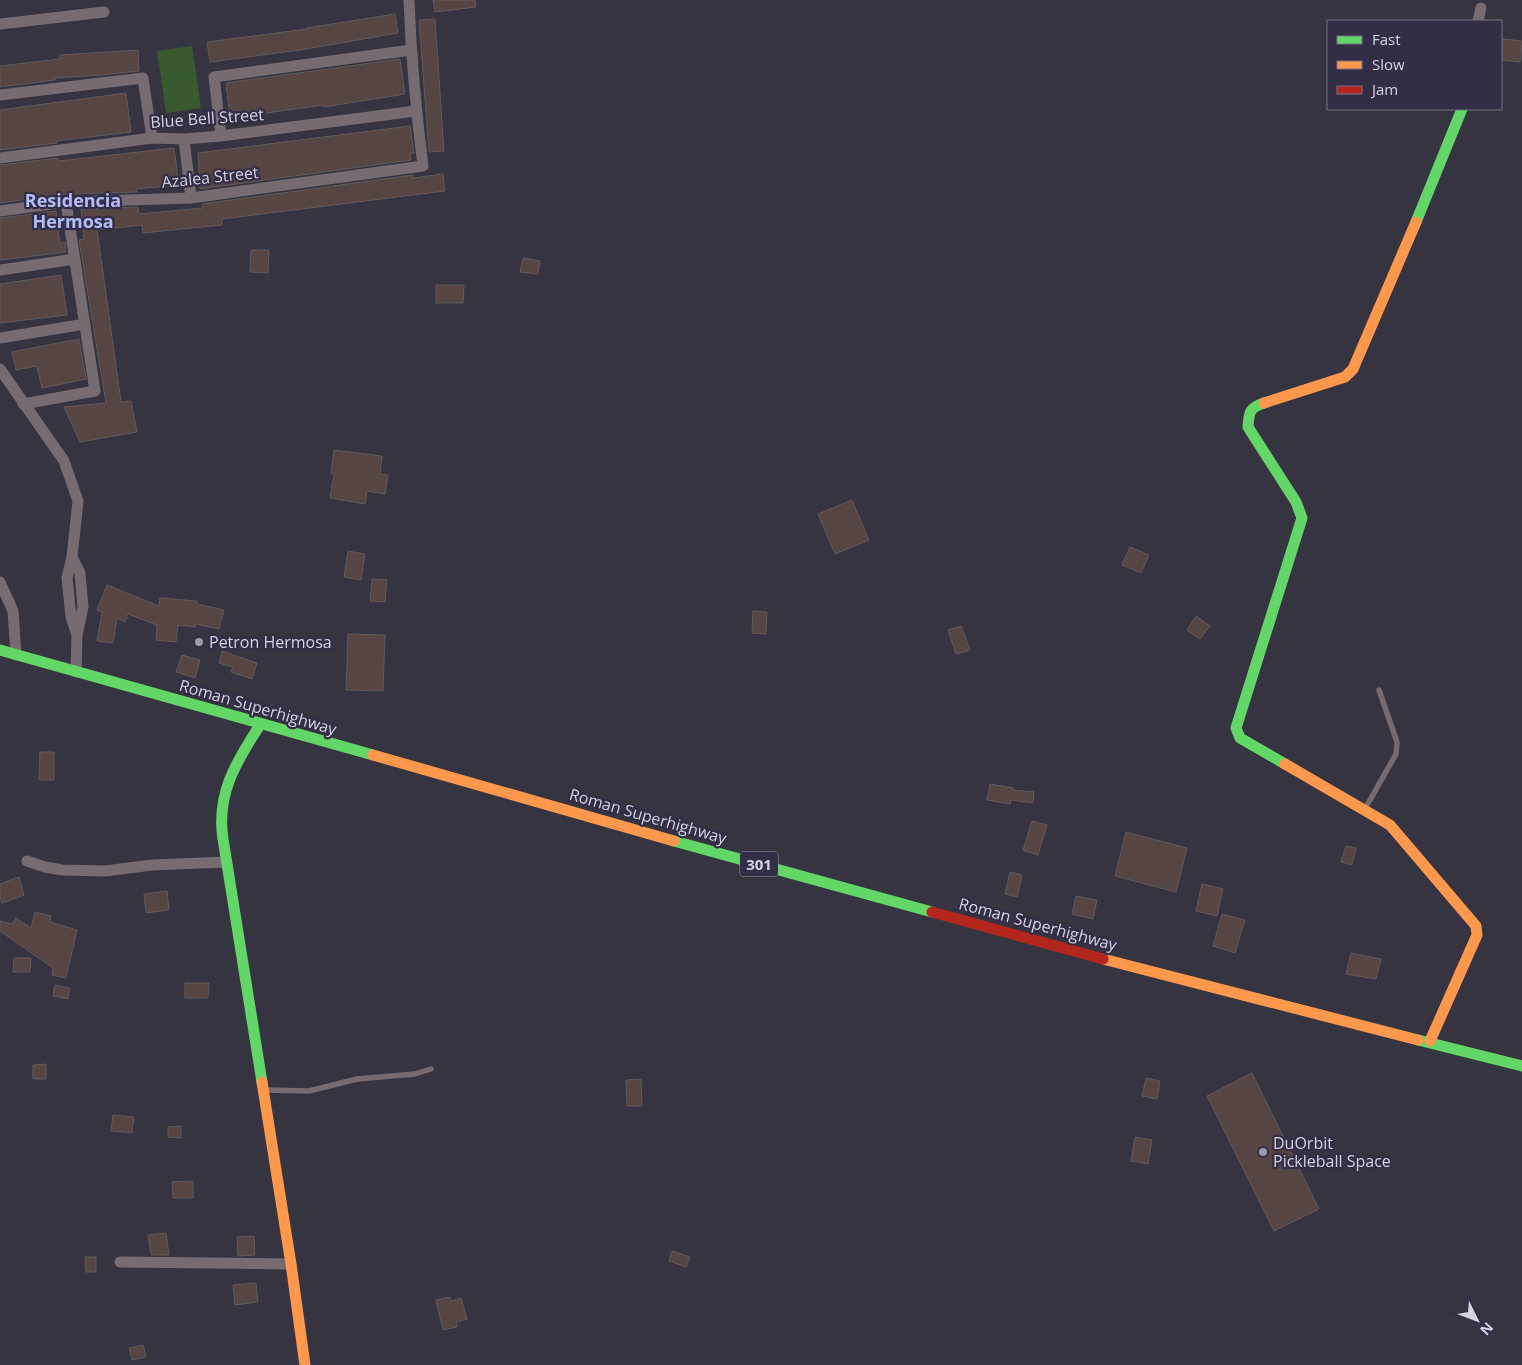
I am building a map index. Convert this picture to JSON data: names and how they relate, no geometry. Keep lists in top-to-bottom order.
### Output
{
  "streets": {
    "street": [
      "Blue Bell Street",
      "Azalea Street",
      "Roman Superhighway",
      "301"
    ]
  },
  "crossings": [
    ["Blue Bell Street", "Azalea Street"]
  ],
  "districts": ["Residencia Hermosa"],
  "places": ["Petron Hermosa", "DuOrbit Pickleball Space"],
  "legend": ["Fast", "Slow", "Jam"],
  "north": "bottom right"
}
